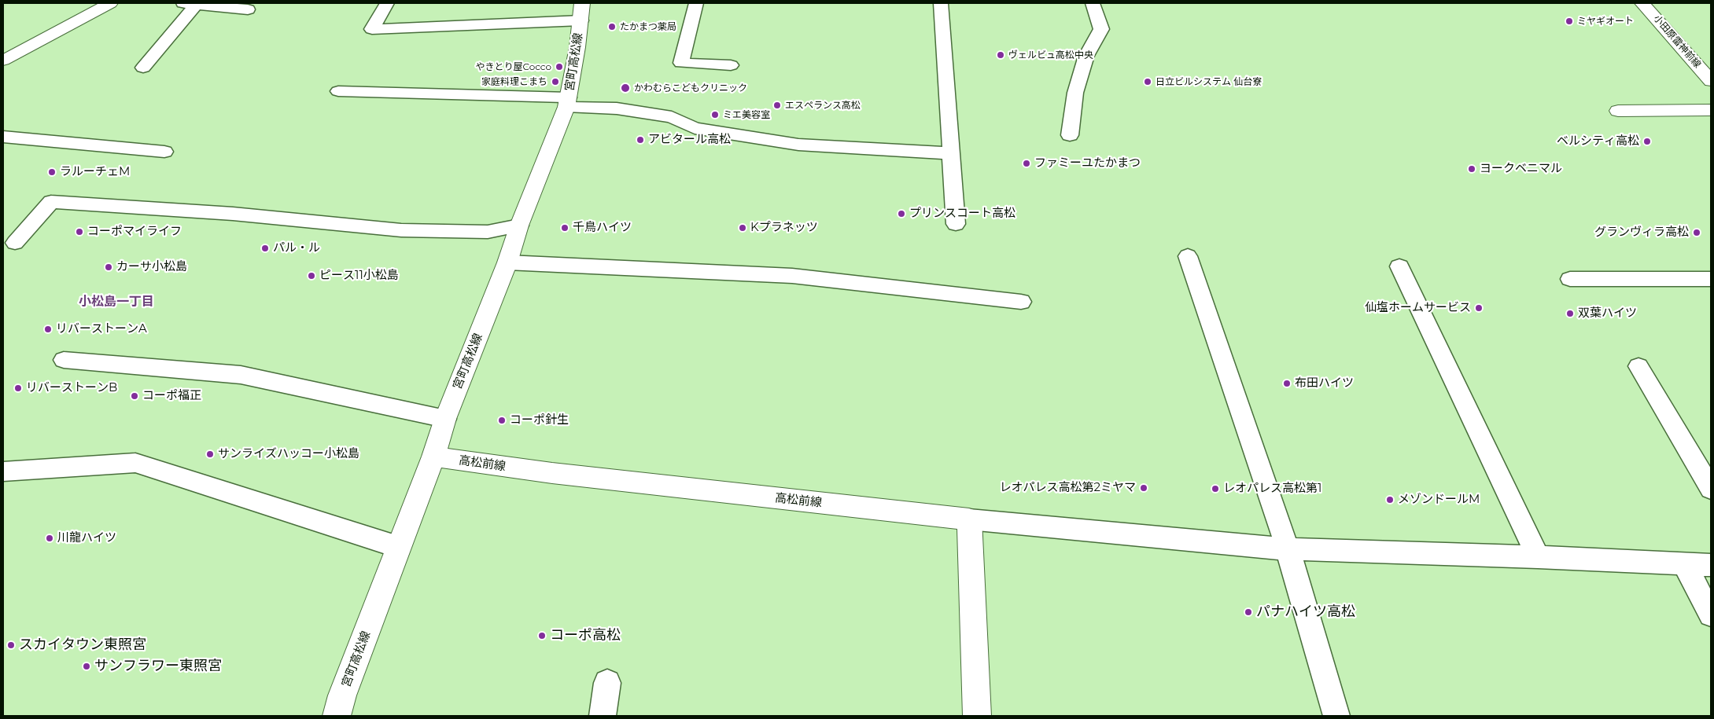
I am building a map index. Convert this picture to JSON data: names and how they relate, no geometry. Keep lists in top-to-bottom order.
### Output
{
  "streets": {
    "street": ["小田原雷神前線", "宮町高松線", "高松前線"]
  },
  "crossings": [
    ["宮町高松線", "高松前線"]
  ],
  "districts": ["小松島一丁目"],
  "places": [
    "ミヤギオート",
    "たかまつ薬局",
    "ヴェルビュ高松中央",
    "やきとり屋Cocco",
    "家庭料理こまち",
    "日立ビルシステム 仙台寮",
    "かわむらこどもクリニック",
    "エスペランス高松",
    "ミエ美容室",
    "アビタール高松",
    "ベルシティ高松",
    "ファミーユたかまつ",
    "ヨークベニマル",
    "ラルーチェM",
    "プリンスコート高松",
    "千鳥ハイツ",
    "Kプラネッツ",
    "コーポマイライフ",
    "グランヴィラ高松",
    "パル・ル",
    "カーサ小松島",
    "ピース11小松島",
    "仙塩ホームサービス",
    "双葉ハイツ",
    "リバーストーンA",
    "布田ハイツ",
    "リバーストーンB",
    "コーポ福正",
    "コーポ針生",
    "サンライズハッコー小松島",
    "レオパレス高松第2ミヤマ",
    "レオパレス高松第1",
    "メゾンドールM",
    "川龍ハイツ",
    "パナハイツ高松",
    "コーポ高松",
    "スカイタウン東照宮",
    "サンフラワー東照宮"
  ]
}
